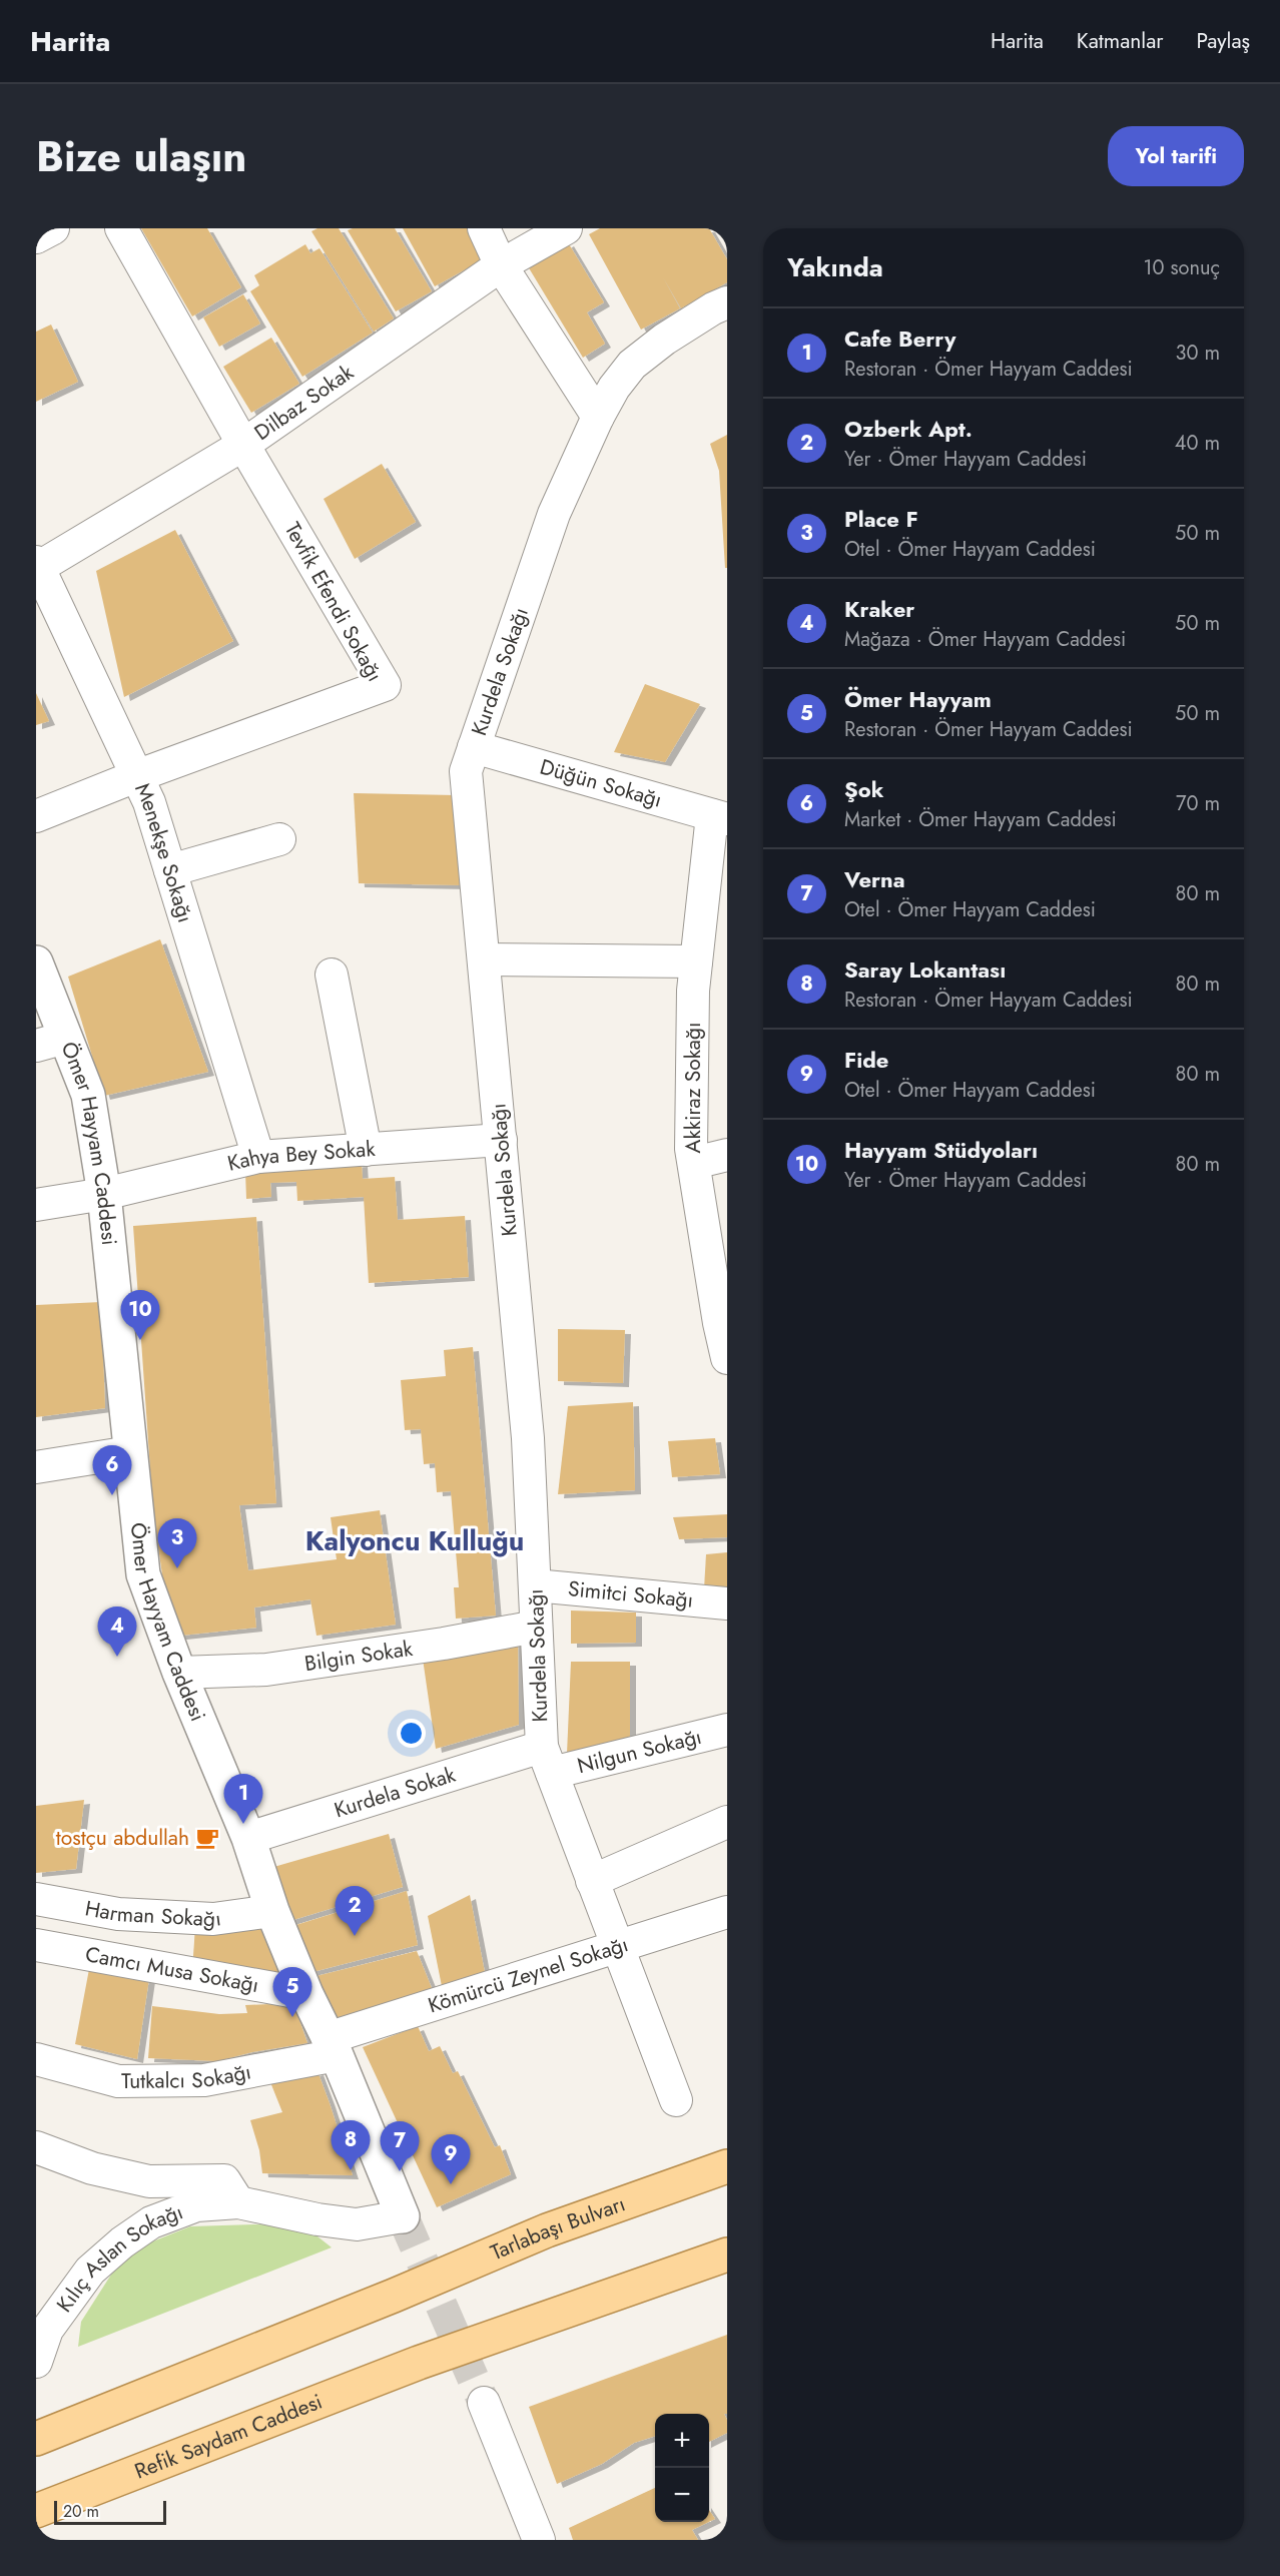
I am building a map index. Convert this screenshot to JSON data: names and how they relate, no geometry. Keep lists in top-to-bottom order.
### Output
{
  "streets": {
    "main road": ["Tarlabaşı Bulvarı", "Refik Saydam Caddesi"],
    "street": [
      "Dilbaz Sokak",
      "Tevfik Efendi Sokağı",
      "Kurdela Sokağı",
      "Düğün Sokağı",
      "Menekşe Sokağı",
      "Akkiraz Sokağı",
      "Ömer Hayyam Caddesi",
      "Kahya Bey Sokak",
      "Simitci Sokağı",
      "Bilgin Sokak",
      "Nilgun Sokağı",
      "Kurdela Sokak",
      "Harman Sokağı",
      "Camcı Musa Sokağı",
      "Kömürcü Zeynel Sokağı",
      "Tutkalcı Sokağı",
      "Kılıç Aslan Sokağı"
    ]
  },
  "crossings": [
    ["Dilbaz Sokak", "Tevfik Efendi Sokağı"],
    ["Dilbaz Sokak", "Menekşe Sokağı"],
    ["Tevfik Efendi Sokağı", "Menekşe Sokağı"],
    ["Kurdela Sokağı", "Düğün Sokağı"],
    ["Kurdela Sokağı", "Kahya Bey Sokak"],
    ["Kurdela Sokağı", "Simitci Sokağı"],
    ["Kurdela Sokağı", "Bilgin Sokak"],
    ["Kurdela Sokağı", "Nilgun Sokağı"],
    ["Kurdela Sokağı", "Kurdela Sokak"],
    ["Kurdela Sokağı", "Kömürcü Zeynel Sokağı"],
    ["Düğün Sokağı", "Akkiraz Sokağı"],
    ["Menekşe Sokağı", "Kahya Bey Sokak"],
    ["Ömer Hayyam Caddesi", "Kahya Bey Sokak"],
    ["Ömer Hayyam Caddesi", "Bilgin Sokak"],
    ["Ömer Hayyam Caddesi", "Kurdela Sokak"],
    ["Ömer Hayyam Caddesi", "Harman Sokağı"],
    ["Ömer Hayyam Caddesi", "Camcı Musa Sokağı"],
    ["Ömer Hayyam Caddesi", "Kömürcü Zeynel Sokağı"],
    ["Ömer Hayyam Caddesi", "Tutkalcı Sokağı"],
    ["Ömer Hayyam Caddesi", "Kılıç Aslan Sokağı"],
    ["Nilgun Sokağı", "Kurdela Sokak"],
    ["Kömürcü Zeynel Sokağı", "Tutkalcı Sokağı"]
  ],
  "districts": ["Kalyoncu Kulluğu"],
  "places": {
    "cafe": ["tostçu abdullah"]
  },
  "scale_bar": "20 m",
  "page": {
    "header": "Harita",
    "nav": ["Harita", "Katmanlar", "Paylaş"],
    "title": "Bize ulaşın",
    "buttons": "Yol tarifi",
    "heading": ["Yakında", "10 sonuç"],
    "list": [
      {
        "mark": "1",
        "name": "Cafe Berry",
        "note": "Restoran · Ömer Hayyam Caddesi",
        "value": "30 m"
      },
      {
        "mark": "2",
        "name": "Ozberk Apt.",
        "note": "Yer · Ömer Hayyam Caddesi",
        "value": "40 m"
      },
      {
        "mark": "3",
        "name": "Place F",
        "note": "Otel · Ömer Hayyam Caddesi",
        "value": "50 m"
      },
      {
        "mark": "4",
        "name": "Kraker",
        "note": "Mağaza · Ömer Hayyam Caddesi",
        "value": "50 m"
      },
      {
        "mark": "5",
        "name": "Ömer Hayyam",
        "note": "Restoran · Ömer Hayyam Caddesi",
        "value": "50 m"
      },
      {
        "mark": "6",
        "name": "Şok",
        "note": "Market · Ömer Hayyam Caddesi",
        "value": "70 m"
      },
      {
        "mark": "7",
        "name": "Verna",
        "note": "Otel · Ömer Hayyam Caddesi",
        "value": "80 m"
      },
      {
        "mark": "8",
        "name": "Saray Lokantası",
        "note": "Restoran · Ömer Hayyam Caddesi",
        "value": "80 m"
      },
      {
        "mark": "9",
        "name": "Fide",
        "note": "Otel · Ömer Hayyam Caddesi",
        "value": "80 m"
      },
      {
        "mark": "10",
        "name": "Hayyam Stüdyoları",
        "note": "Yer · Ömer Hayyam Caddesi",
        "value": "80 m"
      }
    ],
    "pins": [
      "10",
      "6",
      "3",
      "4",
      "1",
      "2",
      "5",
      "8",
      "7",
      "9"
    ],
    "map_buttons": ["+", "−"],
    "scale": "20 m"
  }
}
